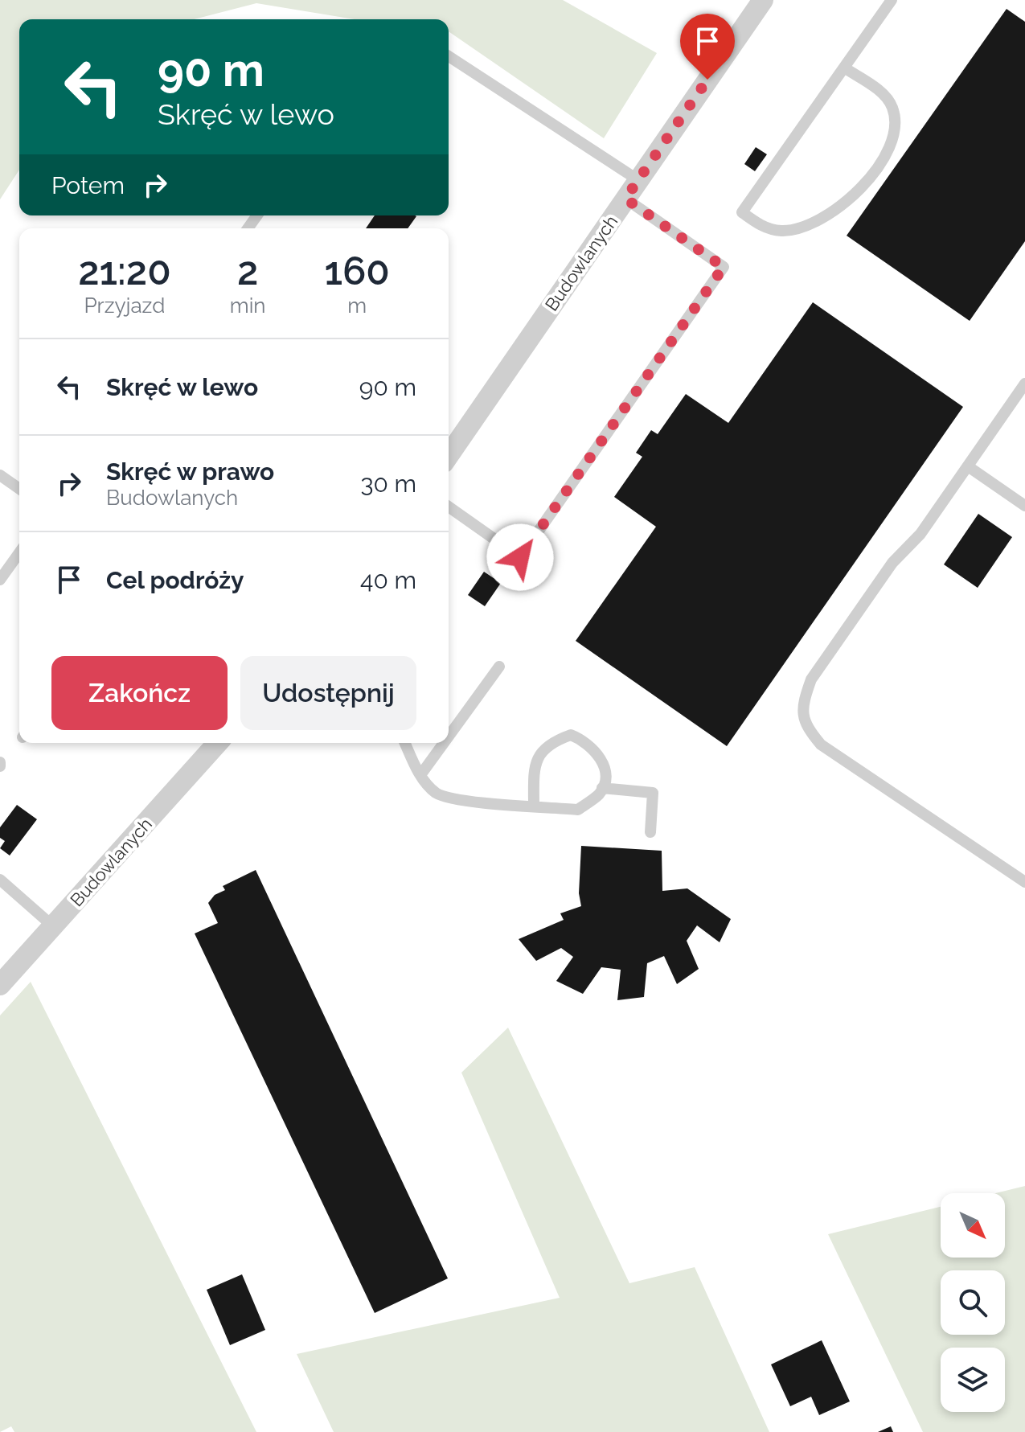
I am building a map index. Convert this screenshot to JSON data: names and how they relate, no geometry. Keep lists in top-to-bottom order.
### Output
{
  "streets": {
    "street": ["Budowlanych"]
  },
  "north": "bottom right",
  "page": {
    "turn": ["90 m", "Skręć w lewo"],
    "then": "Potem",
    "eta": [
      "21:20",
      "Przyjazd",
      "2",
      "min",
      "160",
      "m"
    ],
    "list": [
      {
        "name": "Skręć w lewo",
        "value": "90 m"
      },
      {
        "name": "Skręć w prawo",
        "note": "Budowlanych",
        "value": "30 m"
      },
      {
        "name": "Cel podróży",
        "value": "40 m"
      }
    ],
    "buttons": ["Zakończ", "Udostępnij"]
  }
}
